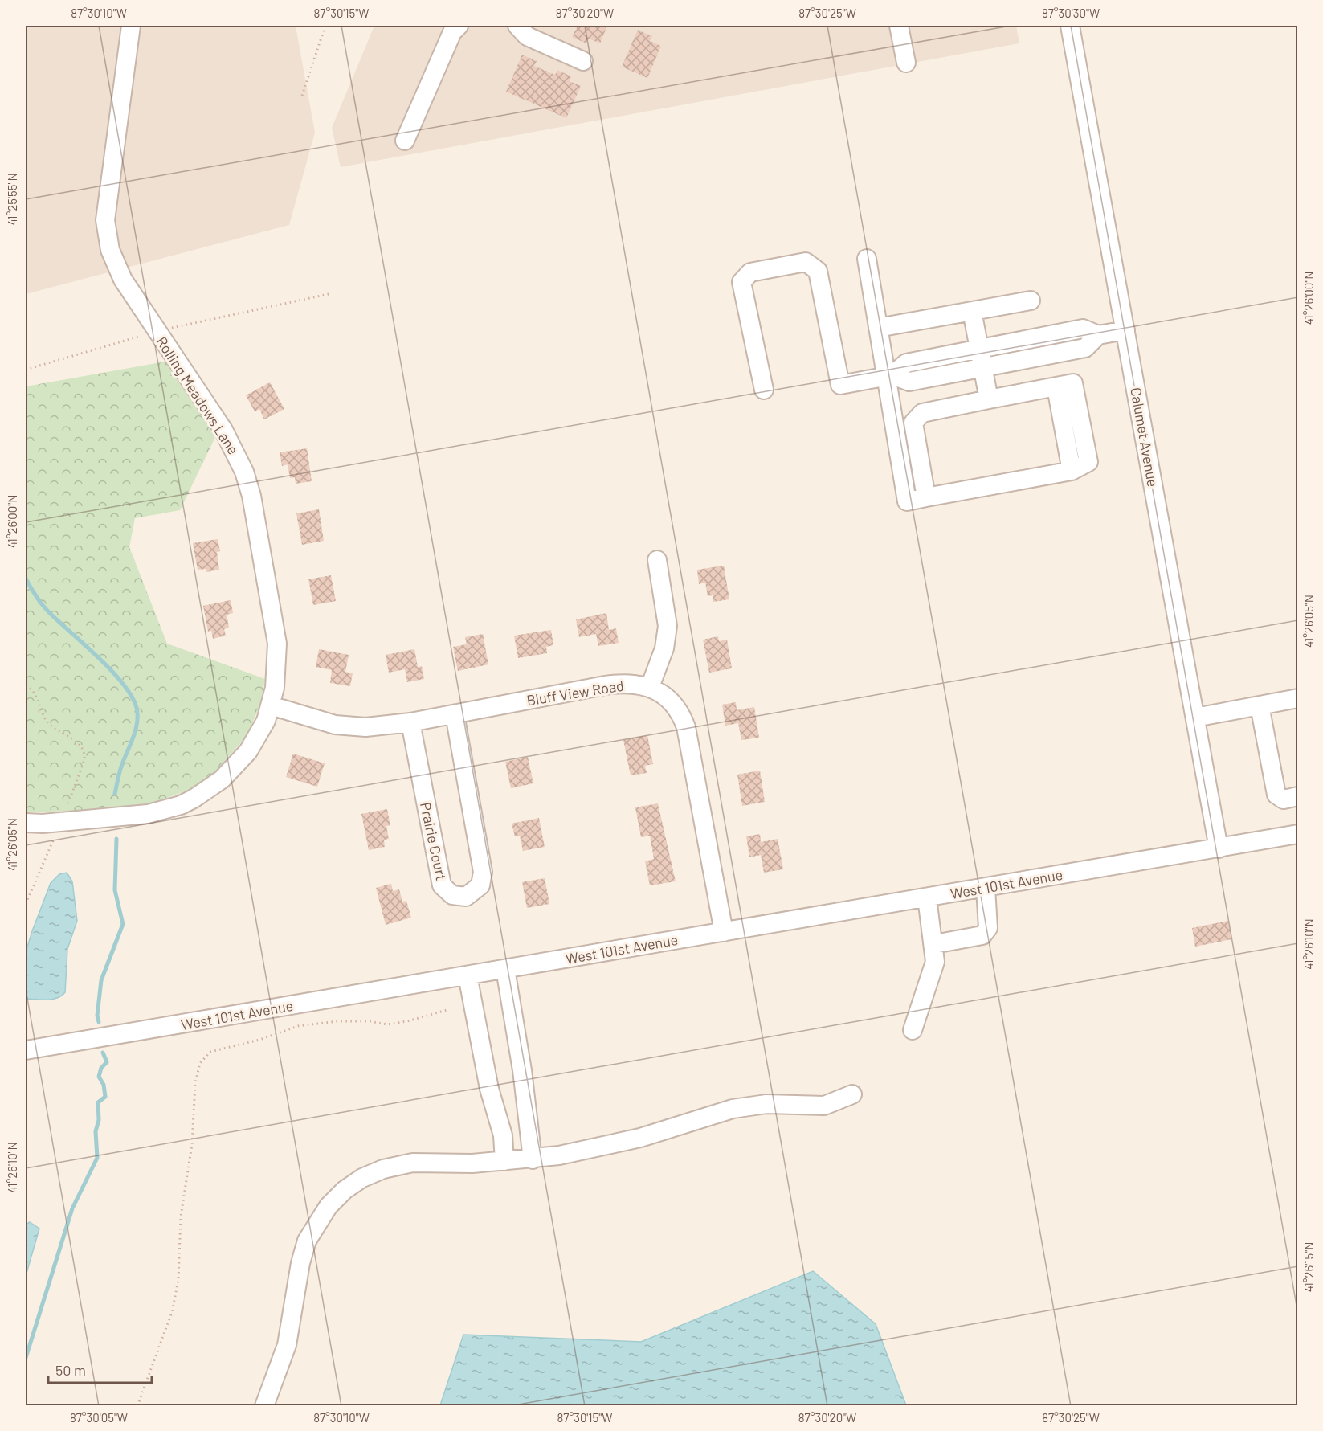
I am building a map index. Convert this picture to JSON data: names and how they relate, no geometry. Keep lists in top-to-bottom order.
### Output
{
  "streets": {
    "street": [
      "Rolling Meadows Lane",
      "Calumet Avenue",
      "Bluff View Road",
      "Prairie Court",
      "West 101st Avenue"
    ]
  },
  "crossings": [
    ["Rolling Meadows Lane", "Bluff View Road"],
    ["Calumet Avenue", "West 101st Avenue"],
    ["Bluff View Road", "Prairie Court"],
    ["Bluff View Road", "West 101st Avenue"]
  ],
  "scale_bar": "50 m",
  "coordinates": [
    "87°30'10\"W",
    "87°30'15\"W",
    "87°30'20\"W",
    "87°30'25\"W",
    "87°30'30\"W",
    "41°25'55\"N",
    "41°26'00\"N",
    "41°26'05\"N",
    "41°26'10\"N",
    "41°26'15\"N",
    "87°30'05\"W"
  ]
}
